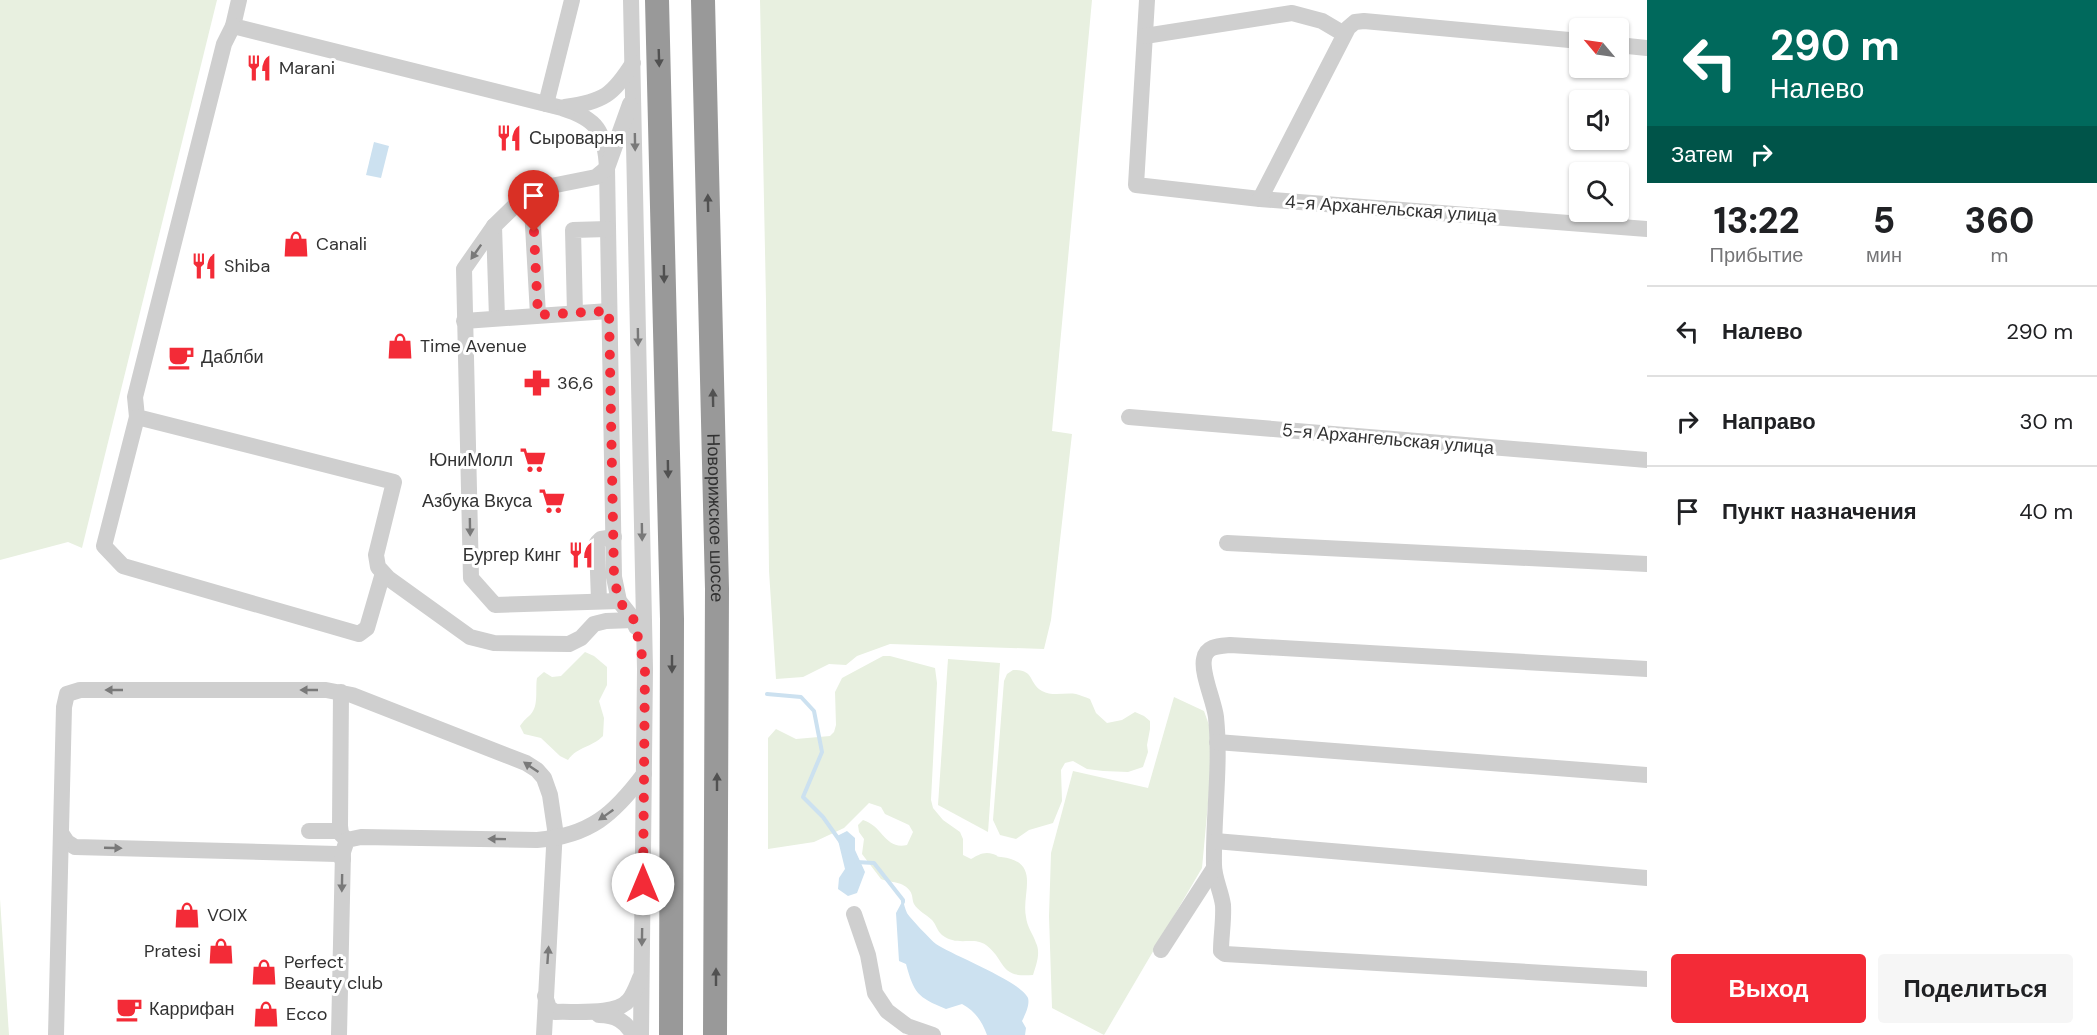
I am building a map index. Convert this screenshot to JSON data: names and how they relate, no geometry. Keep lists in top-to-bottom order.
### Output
{
  "streets": {
    "highway": ["Новорижское шоссе"],
    "street": ["4-я Архангельская улица", "5-я Архангельская улица"]
  },
  "places": {
    "restaurant": [
      "Marani",
      "Сыроварня",
      "Shiba",
      "Бургер Кинг"
    ],
    "shop": [
      "Canali",
      "Time Avenue",
      "VOIX",
      "Pratesi",
      "Perfect Beauty club",
      "Ecco"
    ],
    "cafe": ["Даблби", "Каррифан"],
    "pharmacy": ["36,6"],
    "supermarket": ["ЮниМолл", "Азбука Вкуса"]
  },
  "north": "top left",
  "page": {
    "turn": ["290 m", "Налево"],
    "then": "Затем",
    "eta": [
      "13:22",
      "Прибытие",
      "5",
      "мин",
      "360",
      "m"
    ],
    "list": [
      {
        "name": "Налево",
        "value": "290 m"
      },
      {
        "name": "Направо",
        "value": "30 m"
      },
      {
        "name": "Пункт назначения",
        "value": "40 m"
      }
    ],
    "buttons": ["Выход", "Поделиться"]
  }
}
